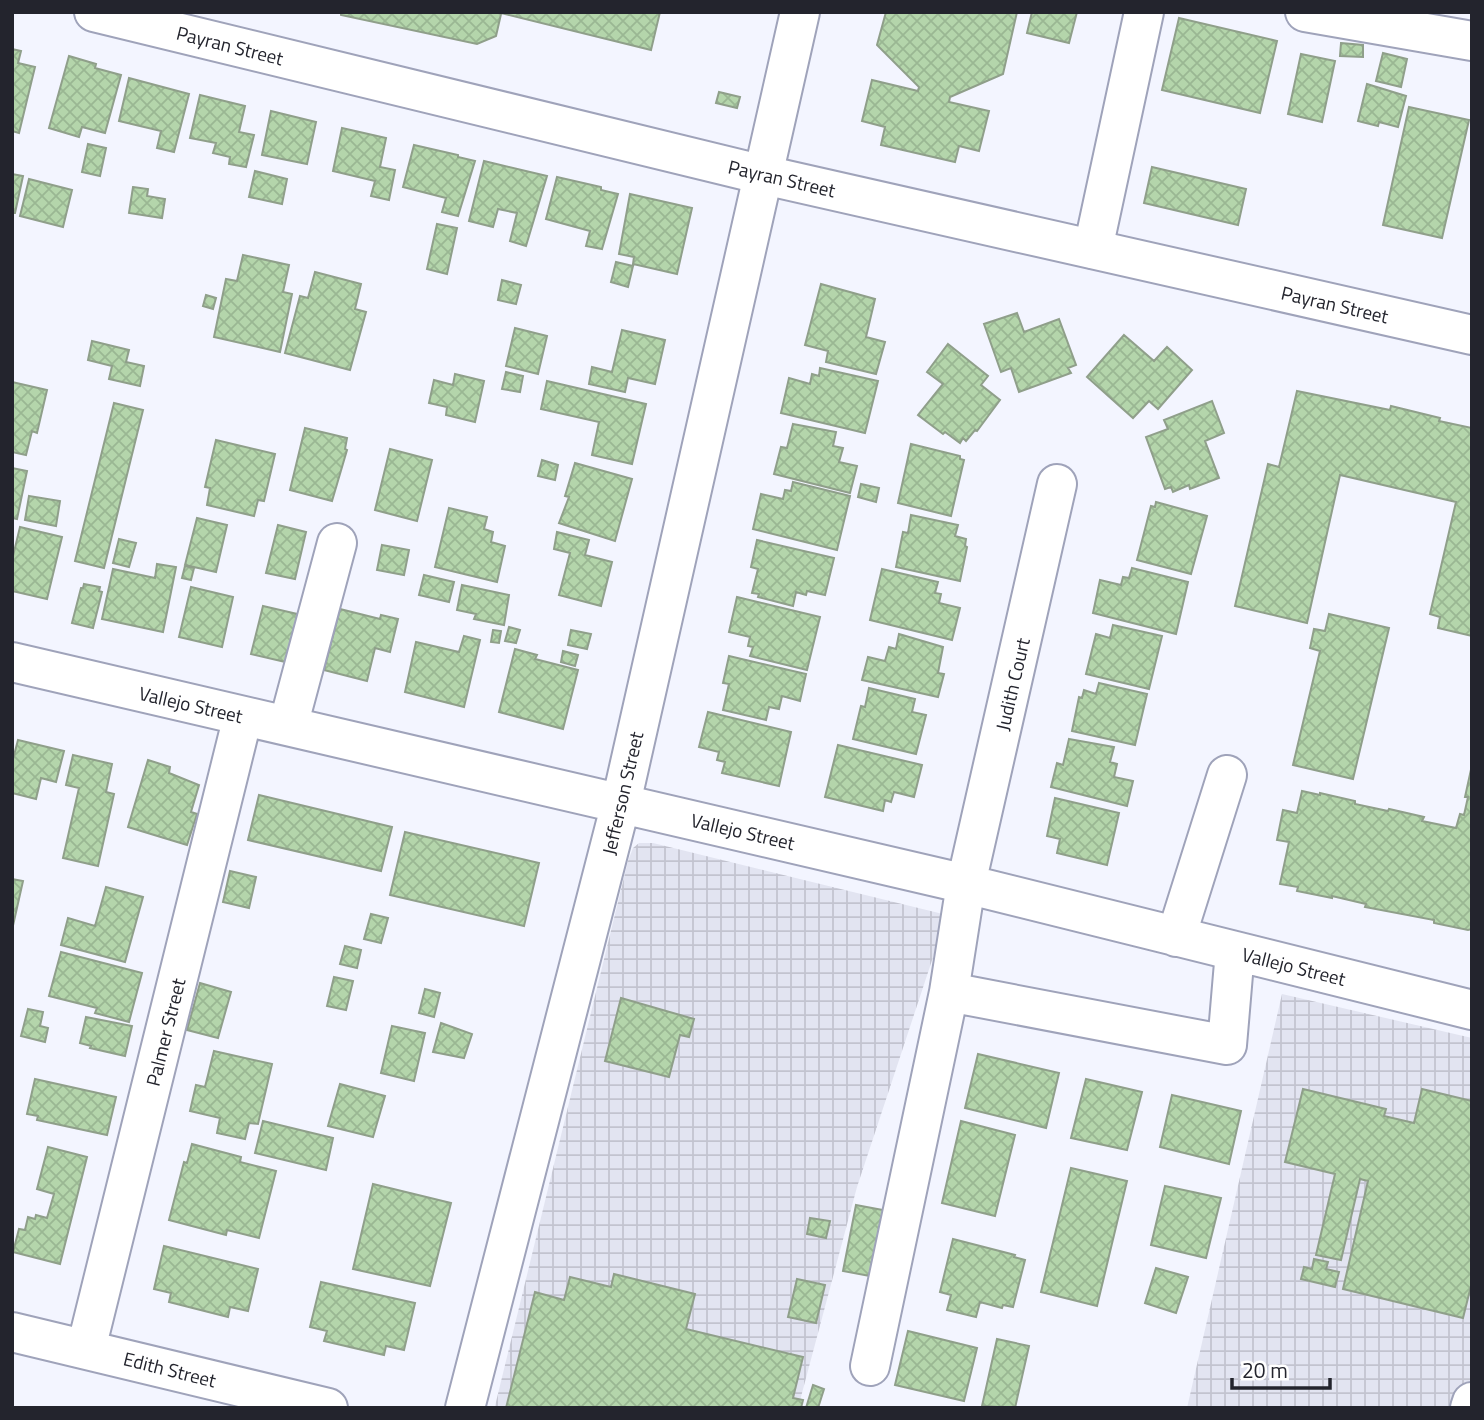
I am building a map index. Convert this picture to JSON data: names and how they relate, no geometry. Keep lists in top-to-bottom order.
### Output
{
  "streets": {
    "street": [
      "Payran Street",
      "Judith Court",
      "Vallejo Street",
      "Jefferson Street",
      "Palmer Street",
      "Edith Street"
    ]
  },
  "crossings": [
    ["Payran Street", "Jefferson Street"],
    ["Judith Court", "Vallejo Street"],
    ["Vallejo Street", "Jefferson Street"],
    ["Vallejo Street", "Palmer Street"],
    ["Palmer Street", "Edith Street"]
  ],
  "scale_bar": "20 m"
}
